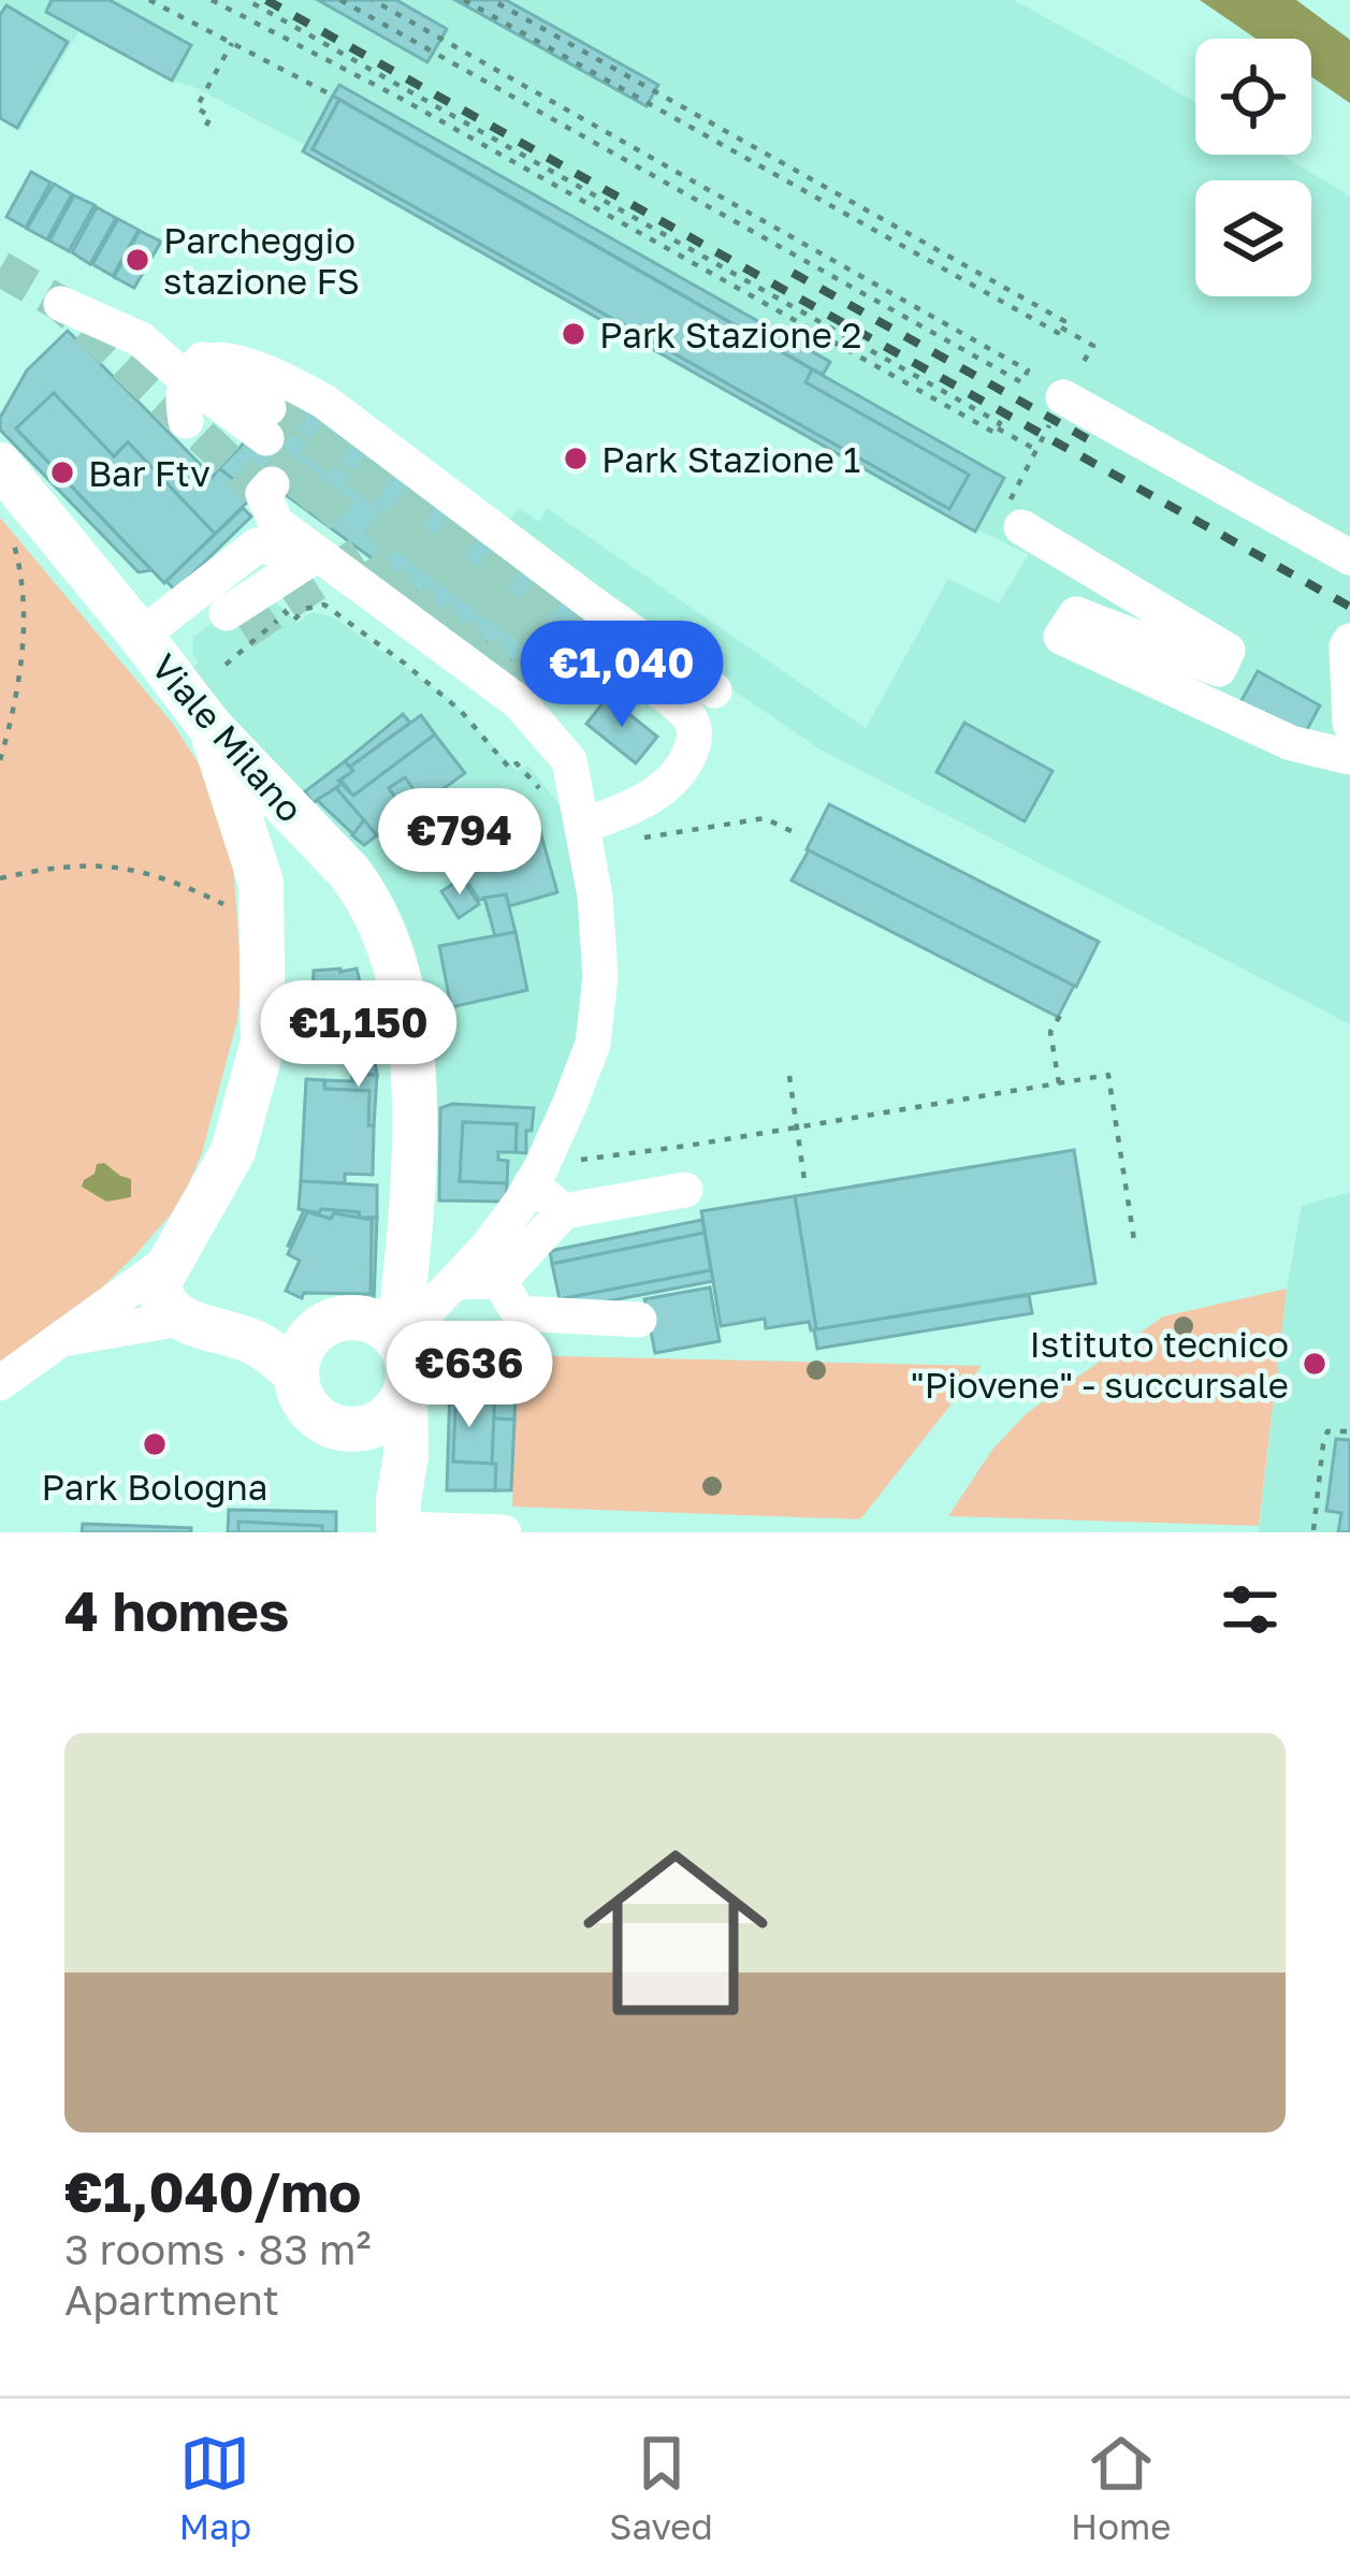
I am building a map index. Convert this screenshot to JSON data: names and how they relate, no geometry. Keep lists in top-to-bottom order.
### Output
{
  "streets": {
    "main road": ["Viale Milano"]
  },
  "places": [
    "Parcheggio stazione FS",
    "Park Stazione 2",
    "Park Stazione 1",
    "Bar Ftv",
    "Istituto tecnico \"Piovene\" - succursale",
    "Park Bologna"
  ],
  "page": {
    "price": [
      "€1,040",
      "€794",
      "€1,150",
      "€636"
    ],
    "heading": "4 homes",
    "list": [
      {
        "name": "€1,040/mo",
        "note": "3 rooms · 83 m² · Apartment"
      }
    ],
    "tabs": ["Map", "Saved", "Home"]
  }
}
